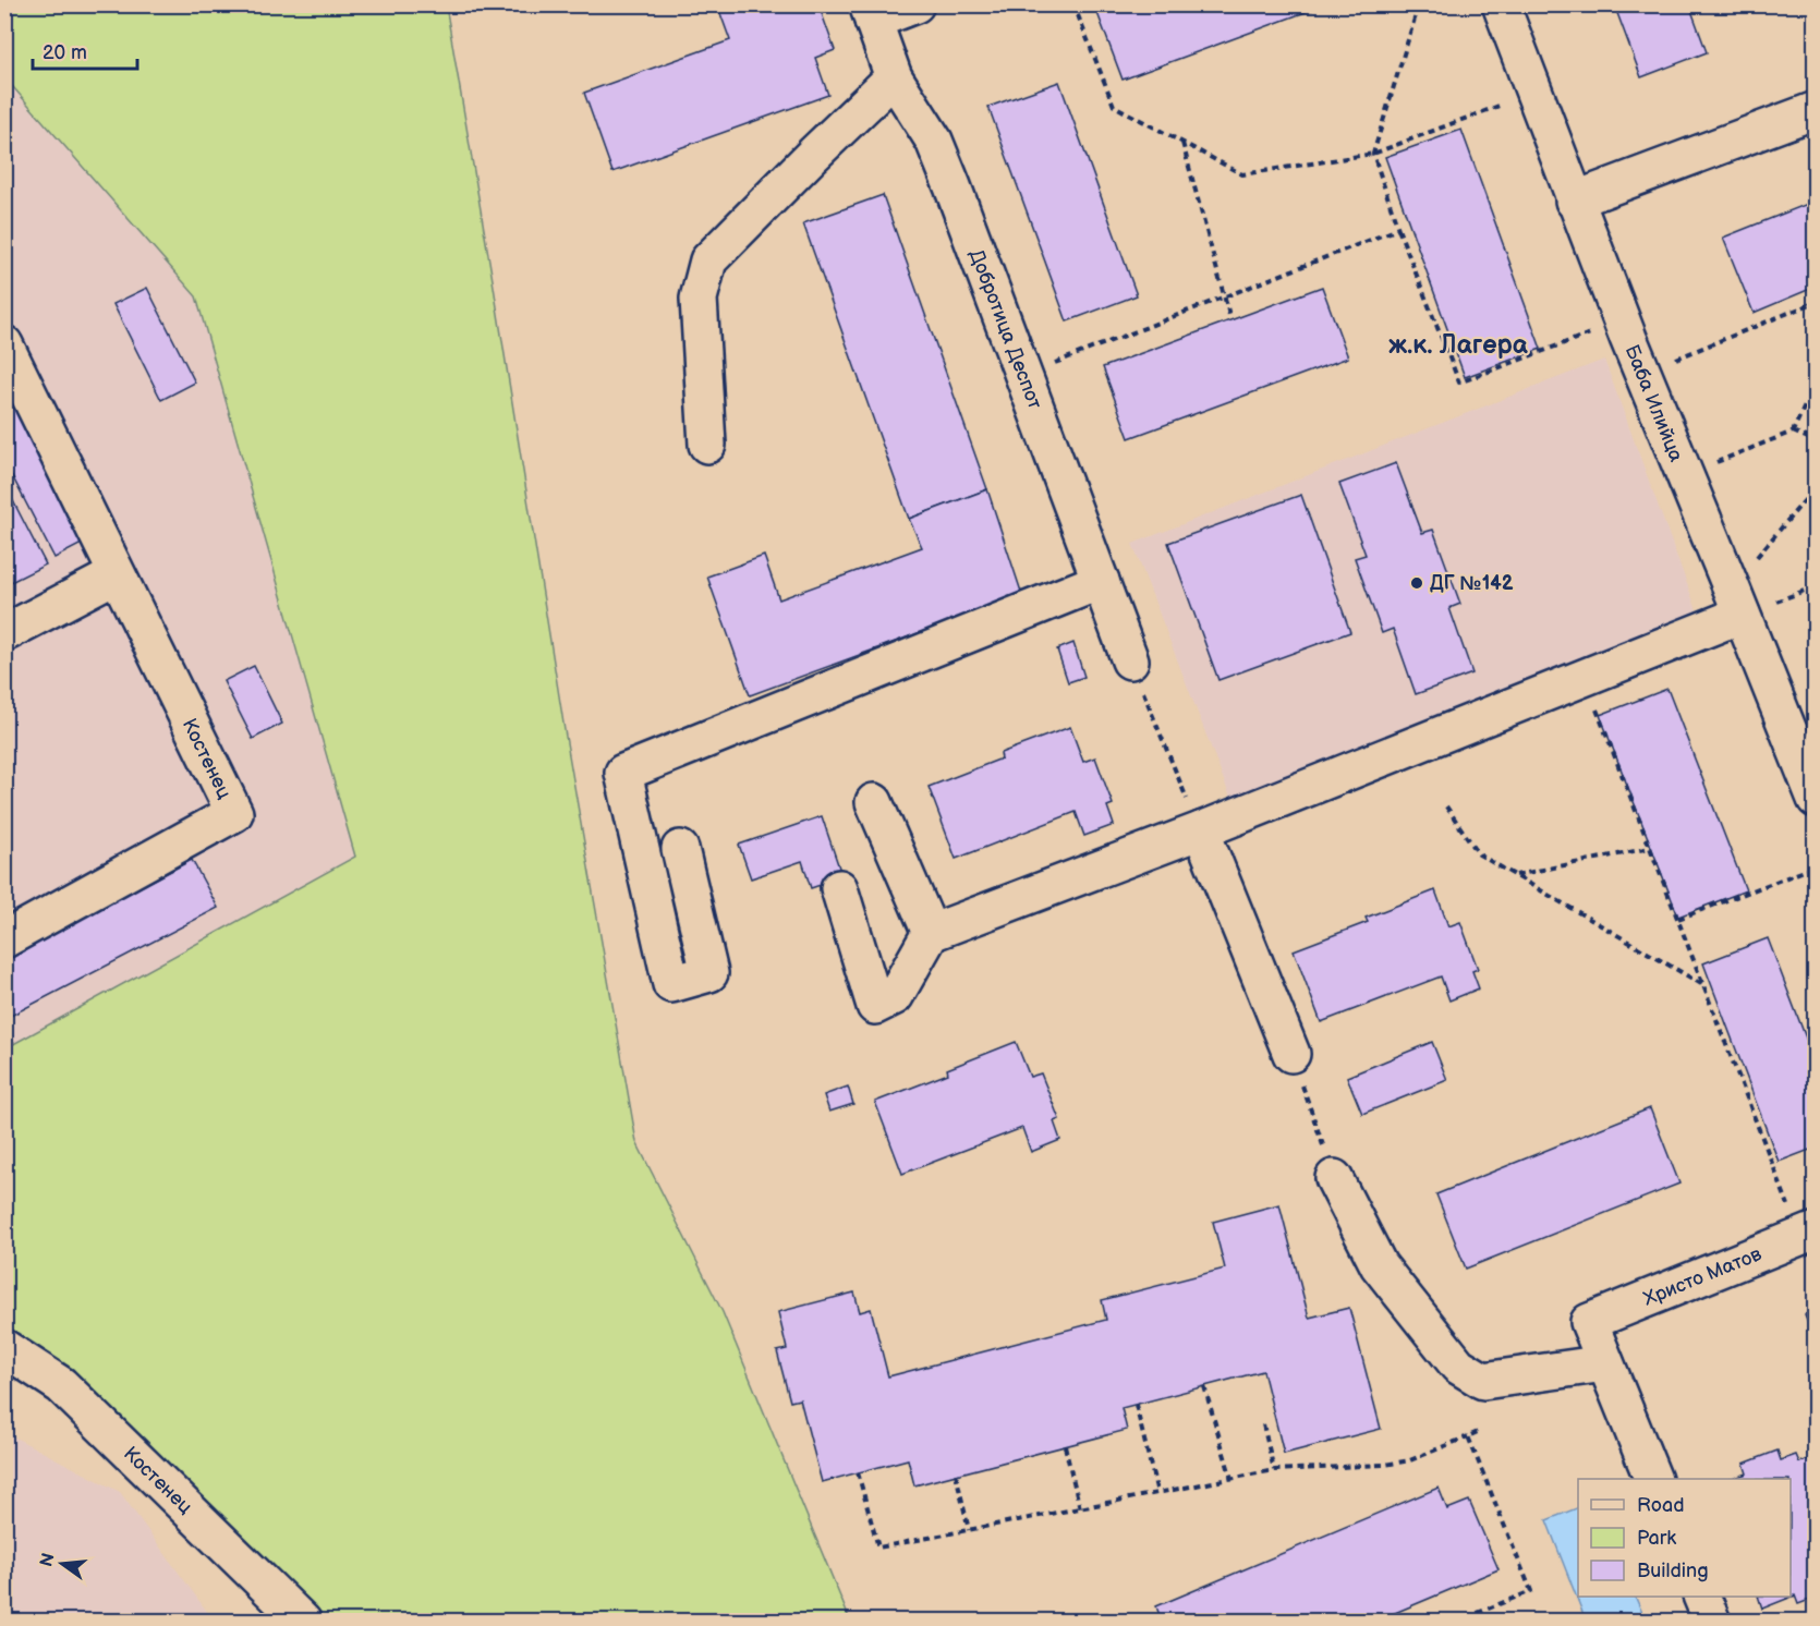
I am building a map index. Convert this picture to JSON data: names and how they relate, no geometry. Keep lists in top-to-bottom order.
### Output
{
  "streets": {
    "street": [
      "Добротица Деспот",
      "Баба Илийца",
      "Костенец",
      "Христо Матов"
    ]
  },
  "districts": ["ж.к. Лагера"],
  "places": ["ДГ №142"],
  "legend": ["Road", "Park", "Building"],
  "scale_bar": "20 m",
  "north": "left"
}
